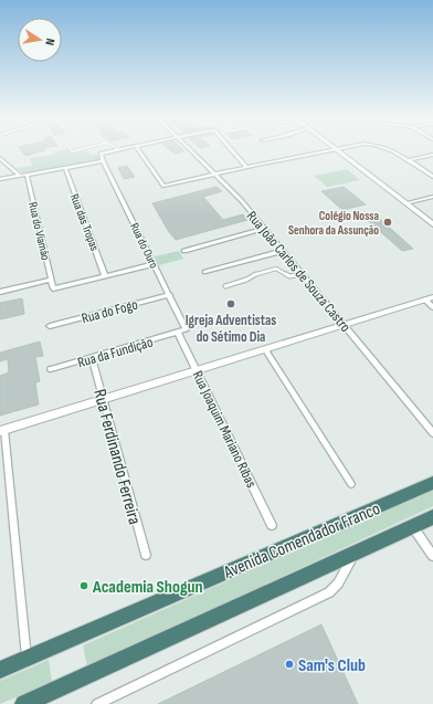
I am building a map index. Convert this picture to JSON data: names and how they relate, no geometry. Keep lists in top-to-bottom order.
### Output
{
  "streets": {
    "highway": ["Avenida Comendador Franco"],
    "street": [
      "Rua das Tropas",
      "Rua do Viamão",
      "Rua do Ouro",
      "Rua João Carlos de Souza Castro",
      "Rua do Fogo",
      "Rua da Fundição",
      "Rua Joaquim Mariano Ribas",
      "Rua Ferdinando Ferreira"
    ]
  },
  "crossings": [
    ["Rua das Tropas", "Rua do Viamão"],
    ["Rua do Ouro", "Rua do Fogo"],
    ["Rua do Ouro", "Rua da Fundição"],
    ["Rua do Ouro", "Rua Joaquim Mariano Ribas"],
    ["Rua da Fundição", "Rua Joaquim Mariano Ribas"],
    ["Rua da Fundição", "Rua Ferdinando Ferreira"]
  ],
  "places": [
    "Colégio Nossa Senhora da Assunção",
    "Igreja Adventistas do Sétimo Dia",
    "Academia Shogun",
    "Sam's Club"
  ],
  "north": "right"
}
